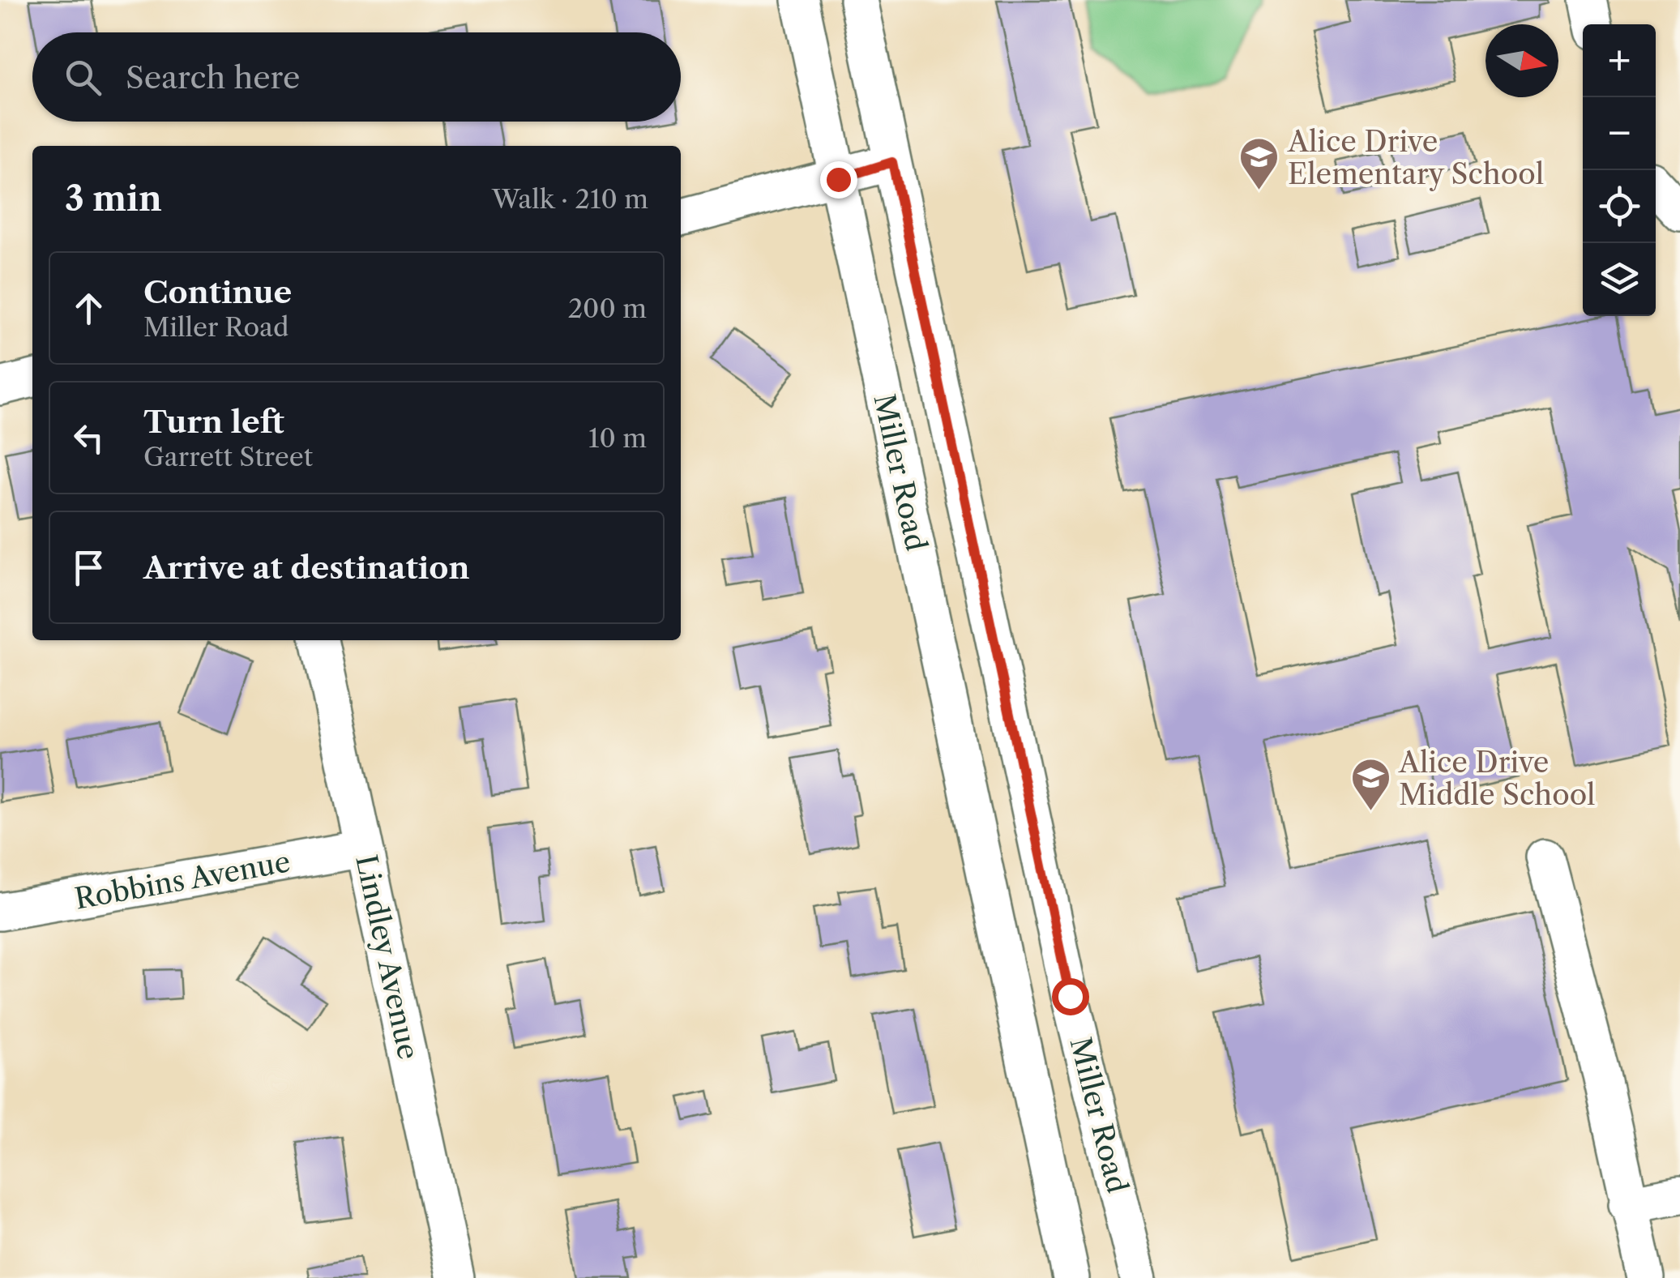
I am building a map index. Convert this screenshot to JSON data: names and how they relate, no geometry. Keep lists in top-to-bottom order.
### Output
{
  "streets": {
    "street": ["Miller Road", "Robbins Avenue", "Lindley Avenue"]
  },
  "crossings": [
    ["Robbins Avenue", "Lindley Avenue"]
  ],
  "places": {
    "school or university": ["Alice Drive Elementary School", "Alice Drive Middle School"]
  },
  "north": "right",
  "page": {
    "map_buttons": ["+", "−"],
    "search": "Search here",
    "heading": ["3 min", "Walk · 210 m"],
    "list": [
      ["Continue", "Miller Road", "200 m"],
      ["Turn left", "Garrett Street", "10 m"],
      "Arrive at destination"
    ]
  }
}
